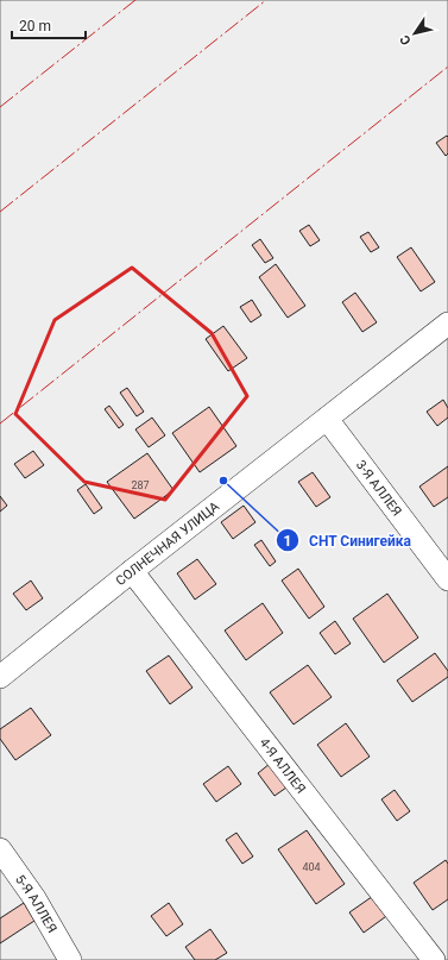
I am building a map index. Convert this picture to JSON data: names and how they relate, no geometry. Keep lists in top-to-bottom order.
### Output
{
  "streets": {
    "street": [
      "3-Я АЛЛЕЯ",
      "СОЛНЕЧНАЯ УЛИЦА",
      "4-Я АЛЛЕЯ",
      "5-Я АЛЛЕЯ"
    ]
  },
  "crossings": [
    ["3-Я АЛЛЕЯ", "СОЛНЕЧНАЯ УЛИЦА"],
    ["СОЛНЕЧНАЯ УЛИЦА", "4-Я АЛЛЕЯ"]
  ],
  "places": ["СНТ Синигейка"],
  "house_numbers": ["287", "404"],
  "scale_bar": "20 m",
  "north": "bottom left"
}
